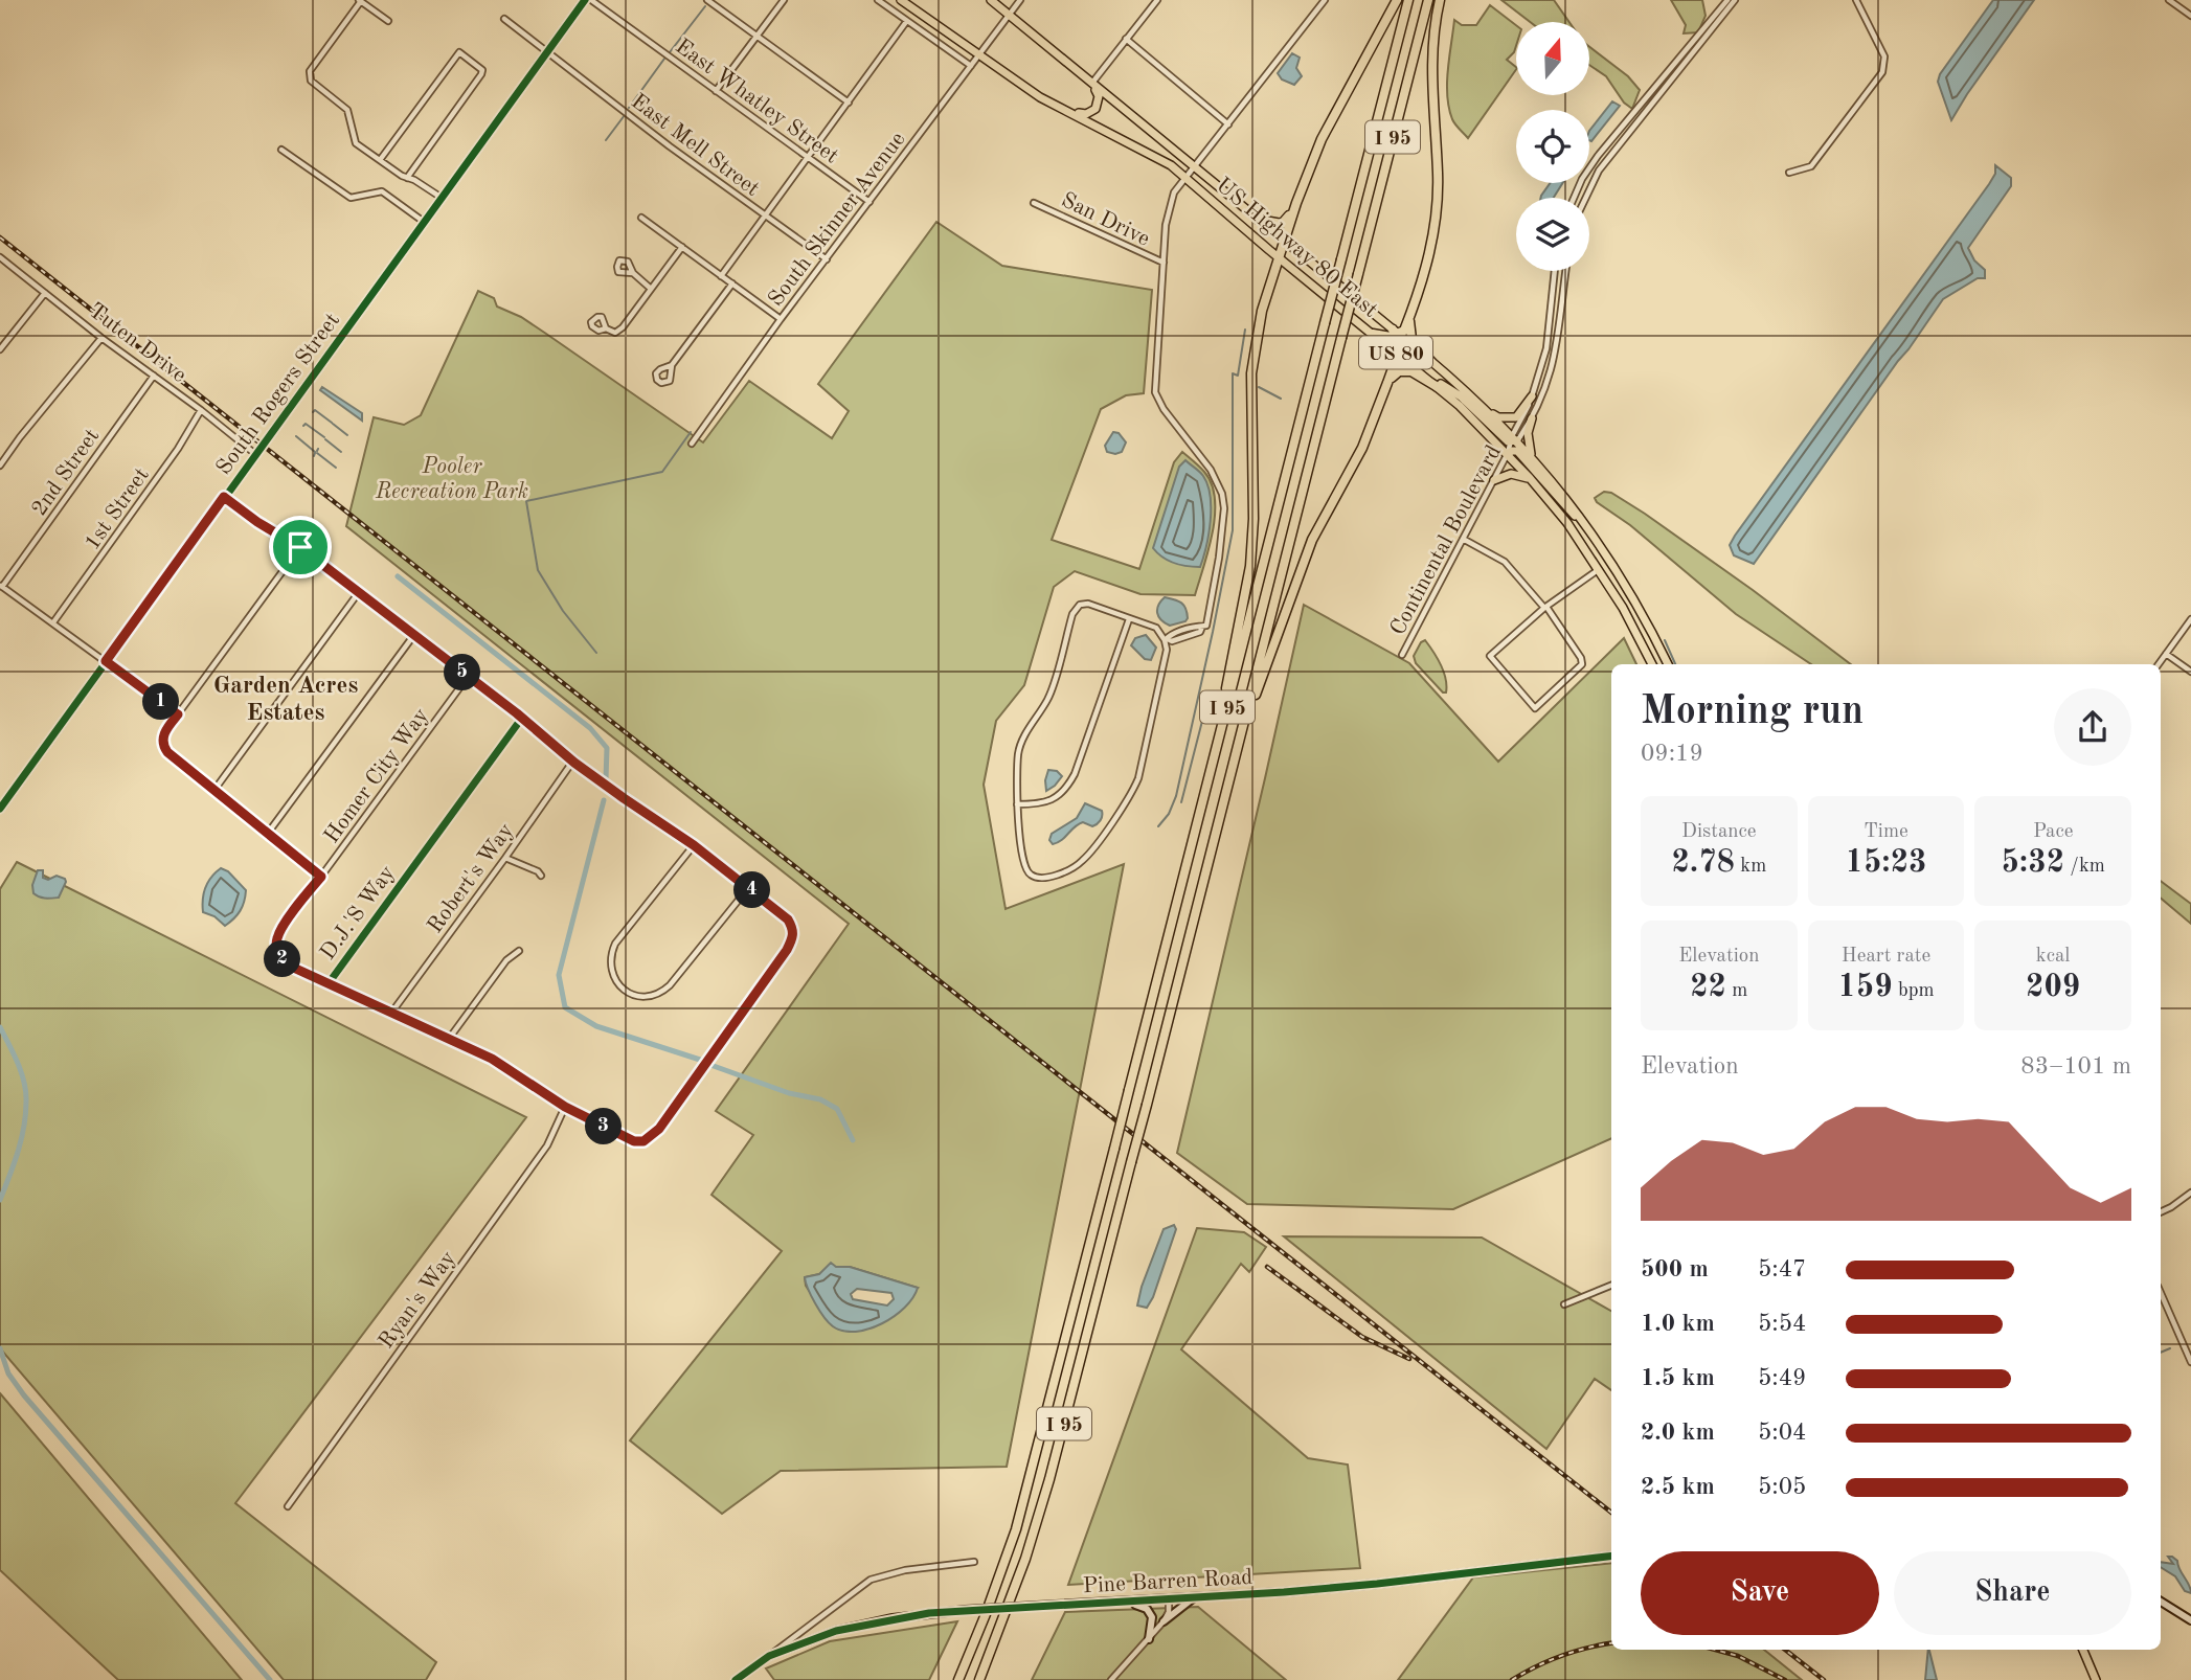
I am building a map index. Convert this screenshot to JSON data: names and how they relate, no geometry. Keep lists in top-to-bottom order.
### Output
{
  "streets": {
    "highway": ["I 95"],
    "main road": ["US Highway 80 East", "US 80"],
    "street": [
      "East Whatley Street",
      "East Mell Street",
      "South Skinner Avenue",
      "San Drive",
      "Tuten Drive",
      "South Rogers Street",
      "2nd Street",
      "1st Street",
      "Continental Boulevard",
      "Homer City Way",
      "Robert's Way",
      "D.J.'S Way",
      "Ryan's Way",
      "Pine Barren Road"
    ]
  },
  "crossings": [
    ["East Whatley Street", "South Skinner Avenue"],
    ["East Mell Street", "South Skinner Avenue"],
    ["East Mell Street", "South Rogers Street"],
    ["South Skinner Avenue", "US Highway 80 East"],
    ["US Highway 80 East", "Continental Boulevard"],
    ["Tuten Drive", "South Rogers Street"],
    ["Tuten Drive", "2nd Street"],
    ["Tuten Drive", "1st Street"],
    ["Homer City Way", "D.J.'S Way"],
    ["Robert's Way", "D.J.'S Way"],
    ["D.J.'S Way", "Ryan's Way"]
  ],
  "districts": ["Garden Acres Estates"],
  "parks": ["Pooler Recreation Park"],
  "north": "top",
  "page": {
    "pins": [
      "5",
      "1",
      "4",
      "2",
      "3"
    ],
    "heading": ["Morning run", "09:19"],
    "stats": [
      ["Distance", "2.78 km"],
      ["Time", "15:23"],
      ["Pace", "5:32 /km"],
      ["Elevation", "22 m"],
      ["Heart rate", "159 bpm"],
      ["kcal", "209"]
    ],
    "chart": ["Elevation", "83–101 m"],
    "list": [
      {
        "name": "500 m",
        "note": "5:47"
      },
      {
        "name": "1.0 km",
        "note": "5:54"
      },
      {
        "name": "1.5 km",
        "note": "5:49"
      },
      {
        "name": "2.0 km",
        "note": "5:04"
      },
      {
        "name": "2.5 km",
        "note": "5:05"
      }
    ],
    "buttons": ["Save", "Share"]
  }
}
